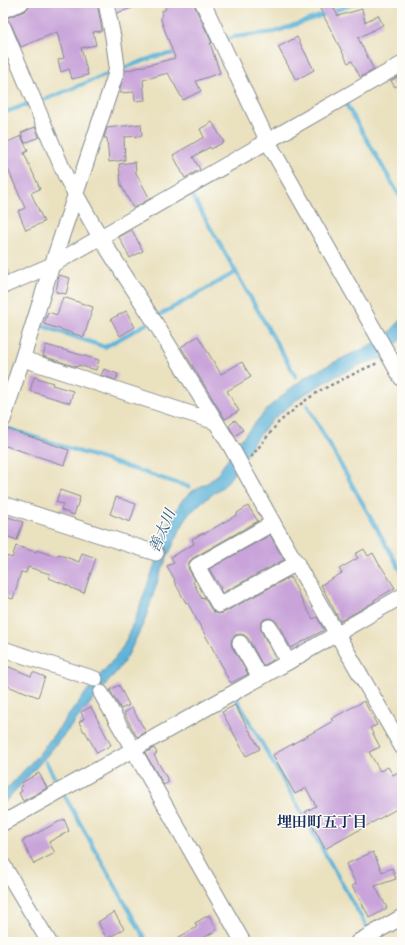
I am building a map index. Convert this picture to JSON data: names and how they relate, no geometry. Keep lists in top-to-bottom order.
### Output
{
  "districts": ["埋田町五丁目"],
  "water": ["善太川"]
}
